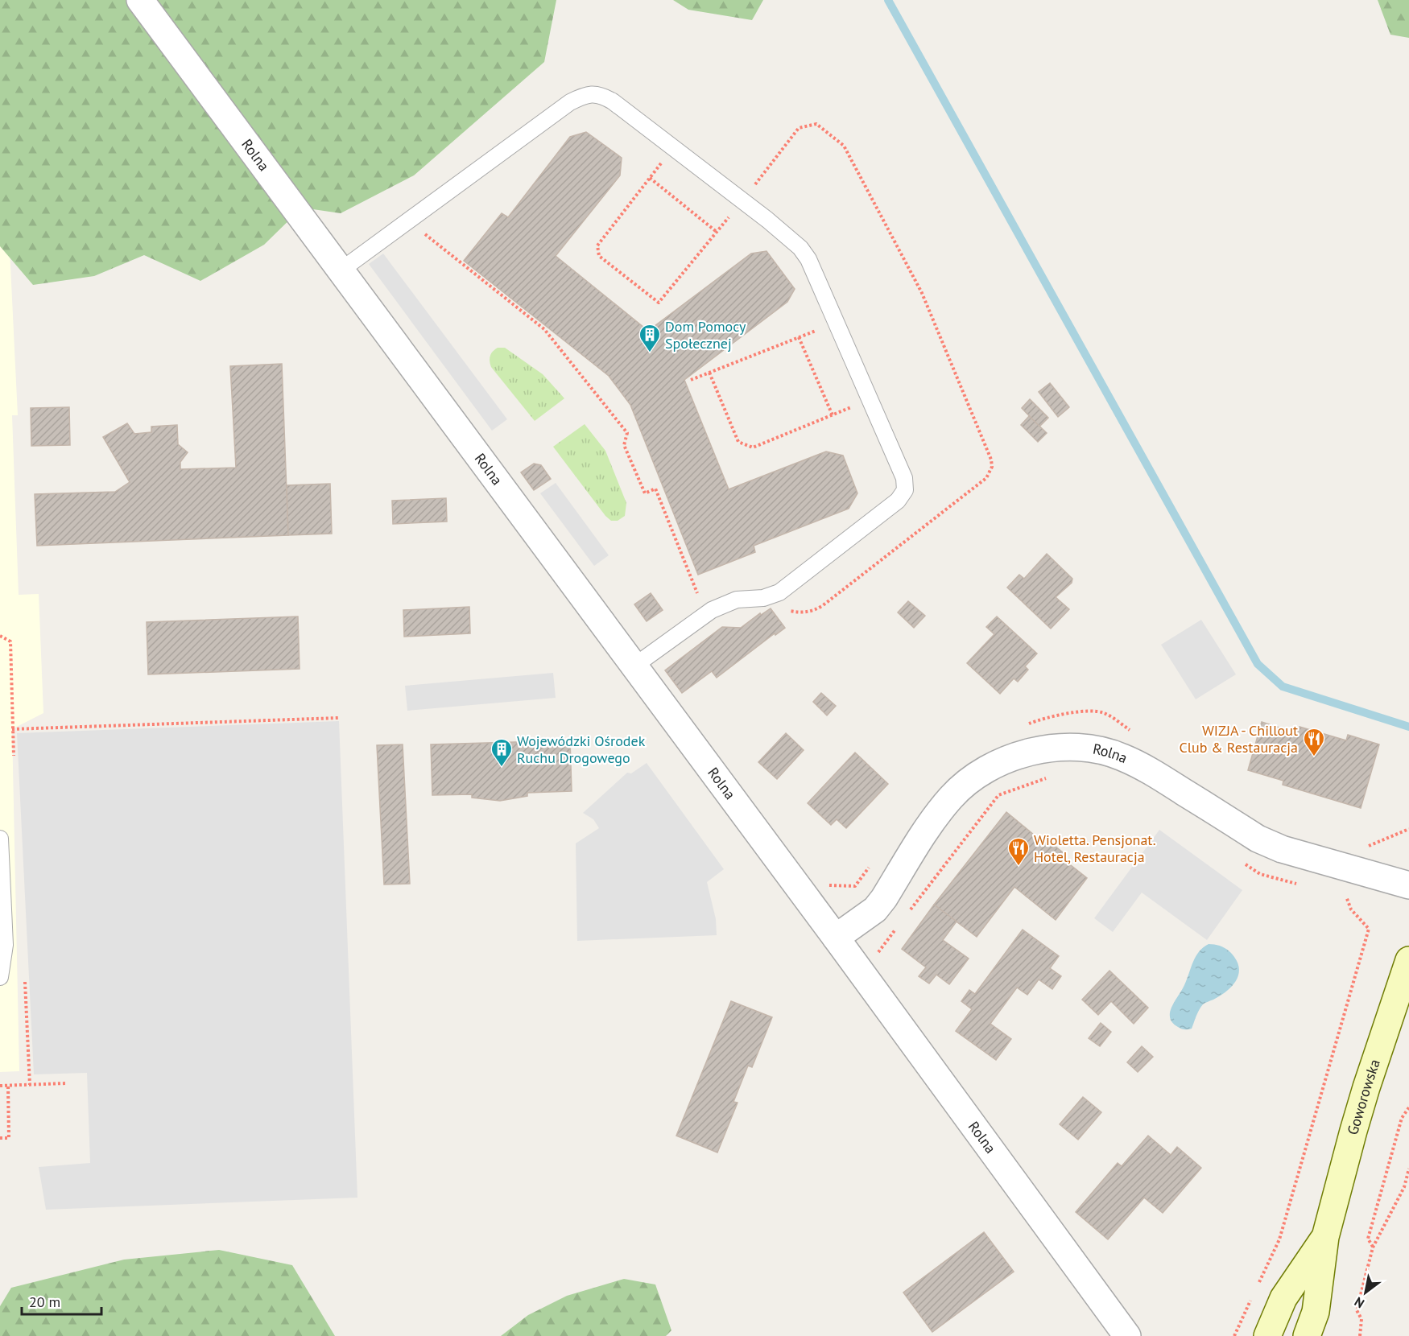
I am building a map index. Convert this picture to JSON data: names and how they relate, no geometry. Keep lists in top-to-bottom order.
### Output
{
  "streets": {
    "main road": ["Goworowska"],
    "street": ["Rolna"]
  },
  "places": {
    "building": ["Dom Pomocy Społecznej", "Wojewódzki Ośrodek Ruchu Drogowego"],
    "restaurant": ["WIZJA - Chillout Club & Restauracja", "Wioletta. Pensjonat. Hotel, Restauracja"]
  },
  "scale_bar": "20 m",
  "north": "bottom left"
}
